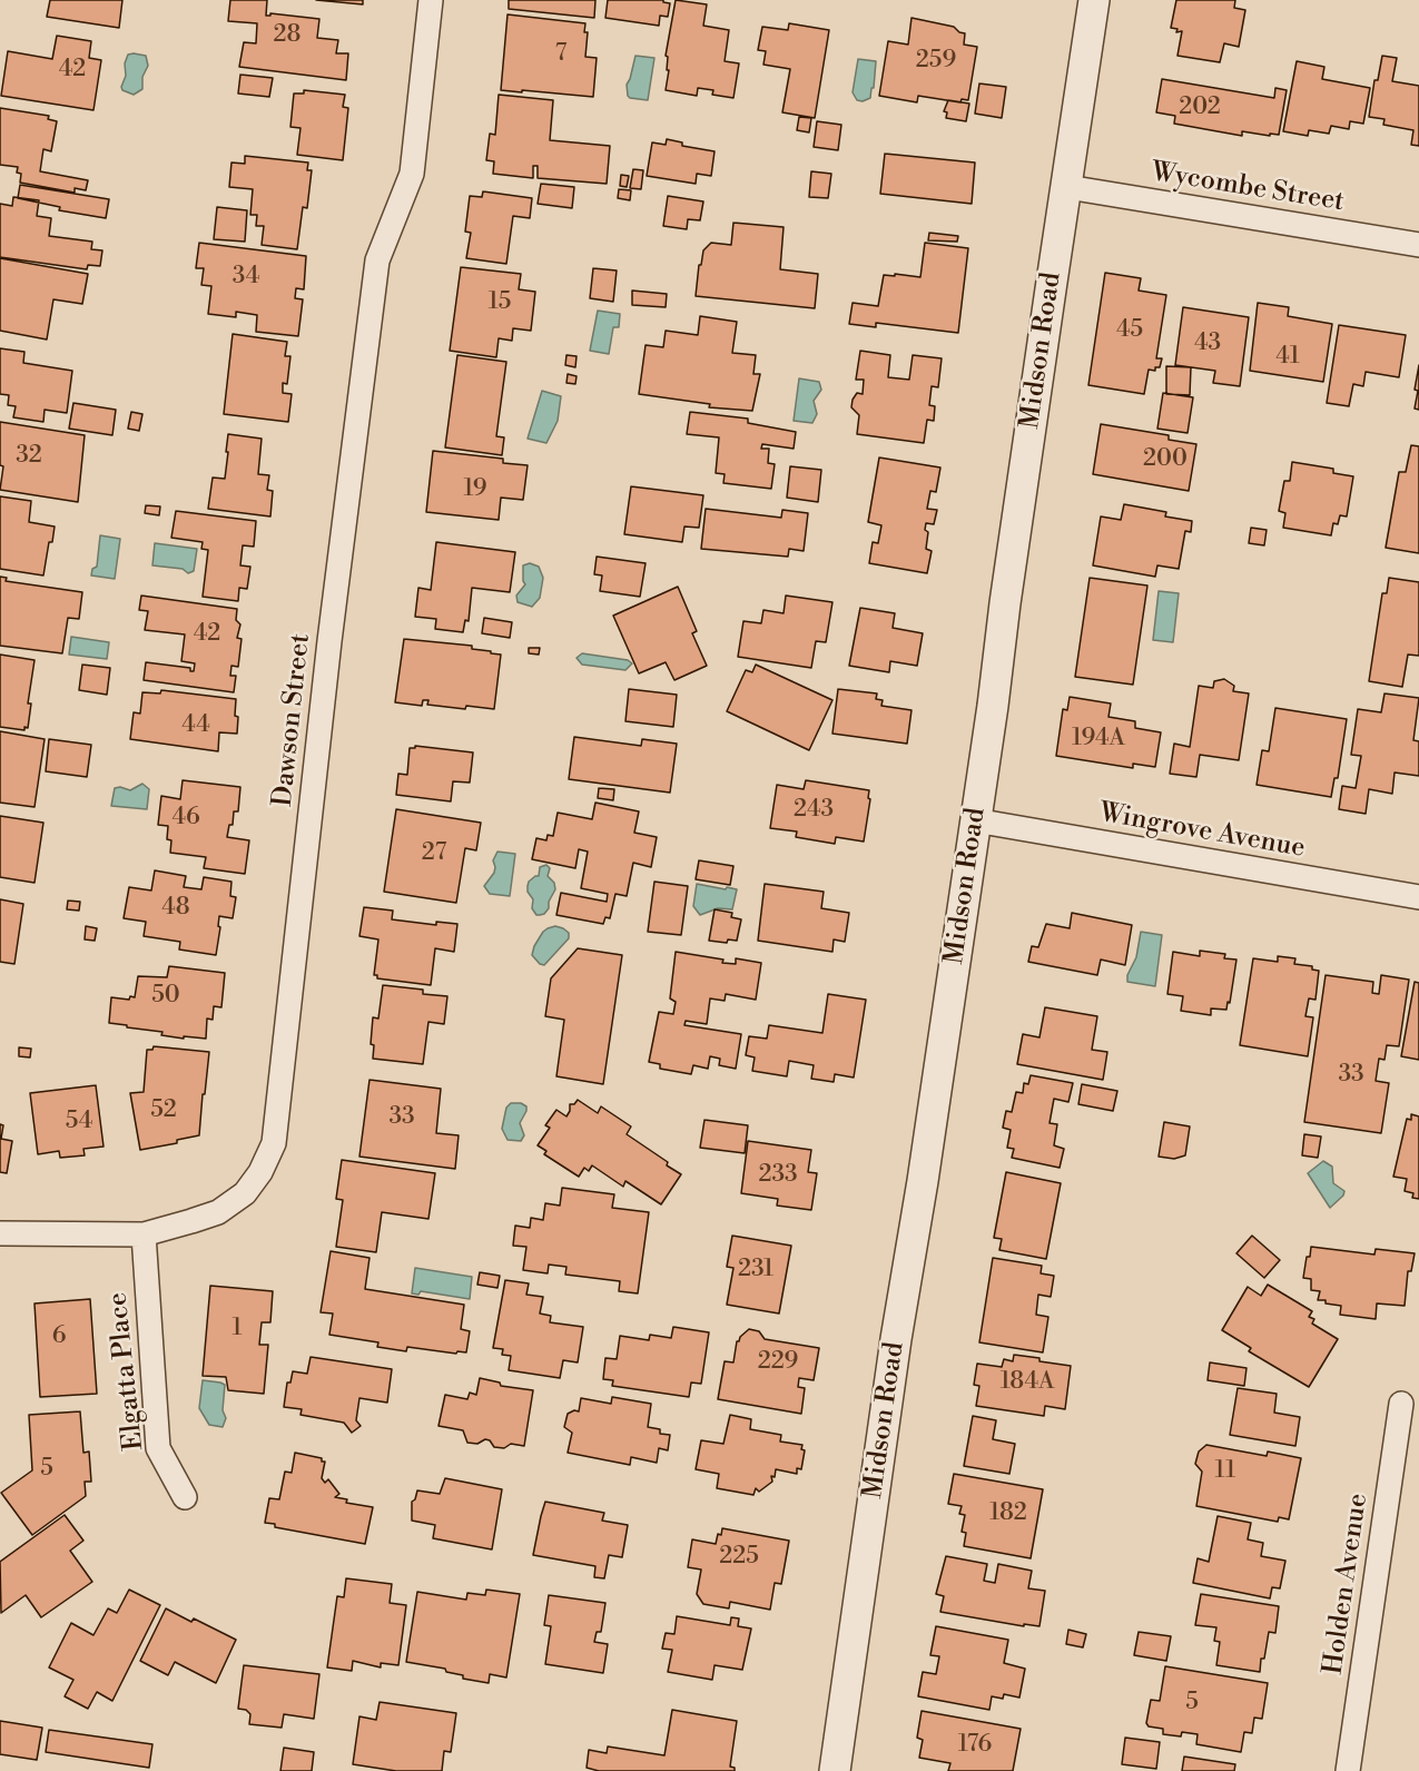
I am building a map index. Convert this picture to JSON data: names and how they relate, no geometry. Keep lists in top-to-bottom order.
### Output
{
  "streets": {
    "street": [
      "Wycombe Street",
      "Midson Road",
      "Dawson Street",
      "Wingrove Avenue",
      "Elgatta Place",
      "Holden Avenue"
    ]
  },
  "crossings": [
    ["Wycombe Street", "Midson Road"],
    ["Midson Road", "Wingrove Avenue"],
    ["Dawson Street", "Elgatta Place"]
  ],
  "house_numbers": [
    "28",
    "7",
    "259",
    "42",
    "202",
    "34",
    "15",
    "45",
    "43",
    "41",
    "32",
    "200",
    "19",
    "42",
    "44",
    "194A",
    "243",
    "46",
    "27",
    "48",
    "50",
    "33",
    "52",
    "33",
    "54",
    "233",
    "231",
    "1",
    "6",
    "229",
    "184A",
    "5",
    "11",
    "182",
    "225",
    "5",
    "176"
  ]
}
